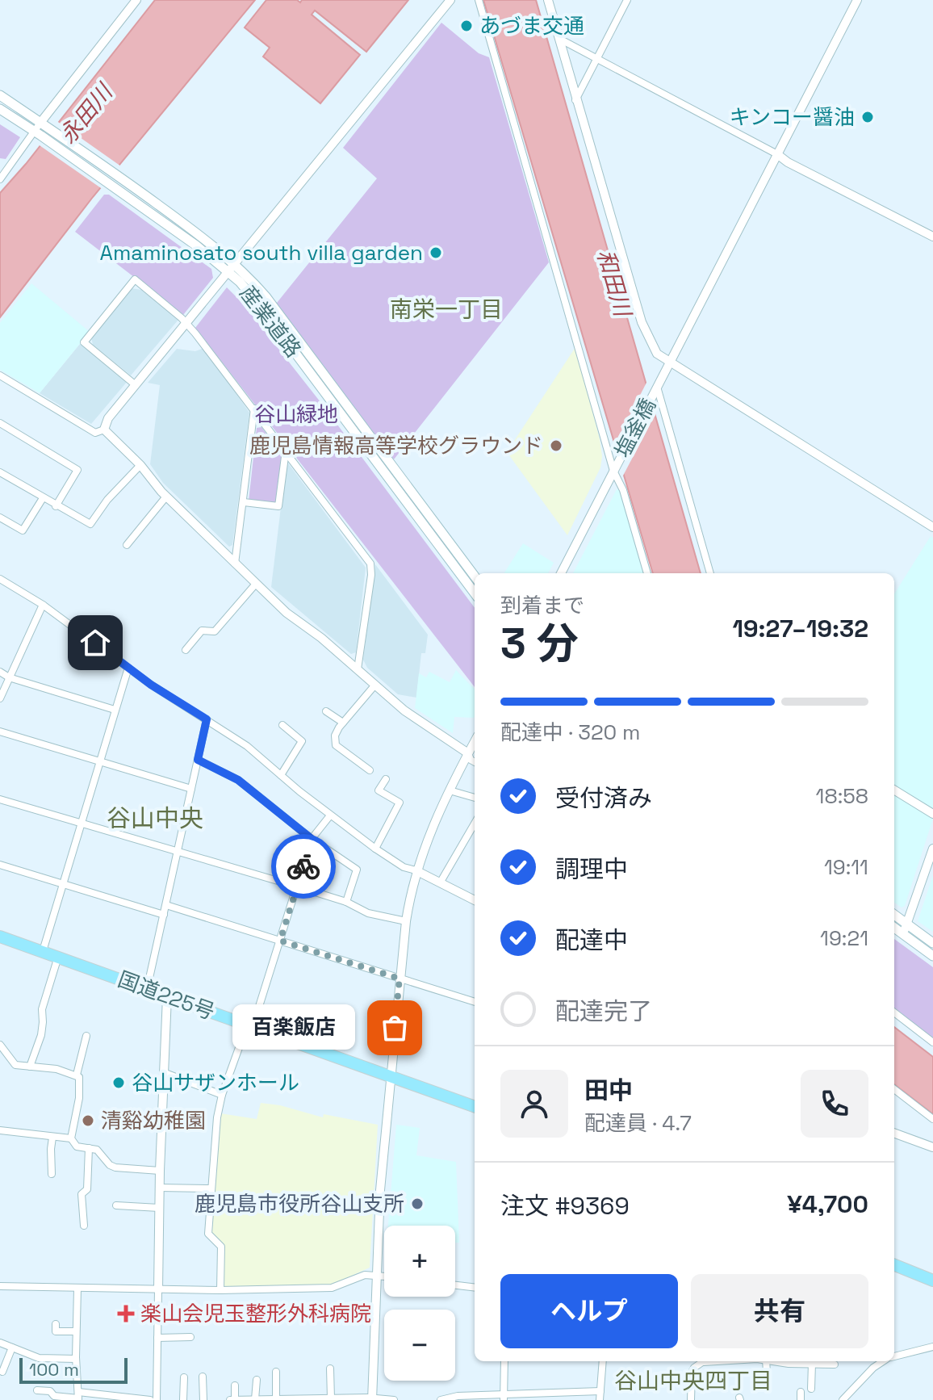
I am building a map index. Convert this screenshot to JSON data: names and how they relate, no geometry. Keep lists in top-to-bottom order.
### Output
{
  "streets": {
    "highway": ["国道225号"],
    "main road": ["産業道路"],
    "street": ["塩釜橋"]
  },
  "districts": ["南栄一丁目", "谷山中央", "谷山中央四丁目"],
  "water": ["永田川", "和田川"],
  "parks": ["谷山緑地"],
  "places": {
    "other": [
      "あづま交通",
      "キンコー醤油",
      "Amaminosato south villa garden",
      "鹿児島情報高等学校グラウンド",
      "百楽飯店",
      "谷山サザンホール",
      "清谿幼稚園",
      "鹿児島市役所谷山支所"
    ],
    "health": ["楽山会児玉整形外科病院"]
  },
  "scale_bar": "100 m",
  "page": {
    "heading": ["3 分", "到着まで", "19:27–19:32"],
    "panel": [
      "田中",
      "配達員 · 4.7",
      "注文 #9369",
      "¥4,700"
    ],
    "bar": "配達中 · 320 m",
    "list": [
      ["受付済み", "18:58"],
      ["調理中", "19:11"],
      ["配達中", "19:21"],
      "配達完了"
    ],
    "bubble": "百楽飯店",
    "map_buttons": ["+", "−"],
    "buttons": ["ヘルプ", "共有"],
    "scale": "100 m"
  }
}
